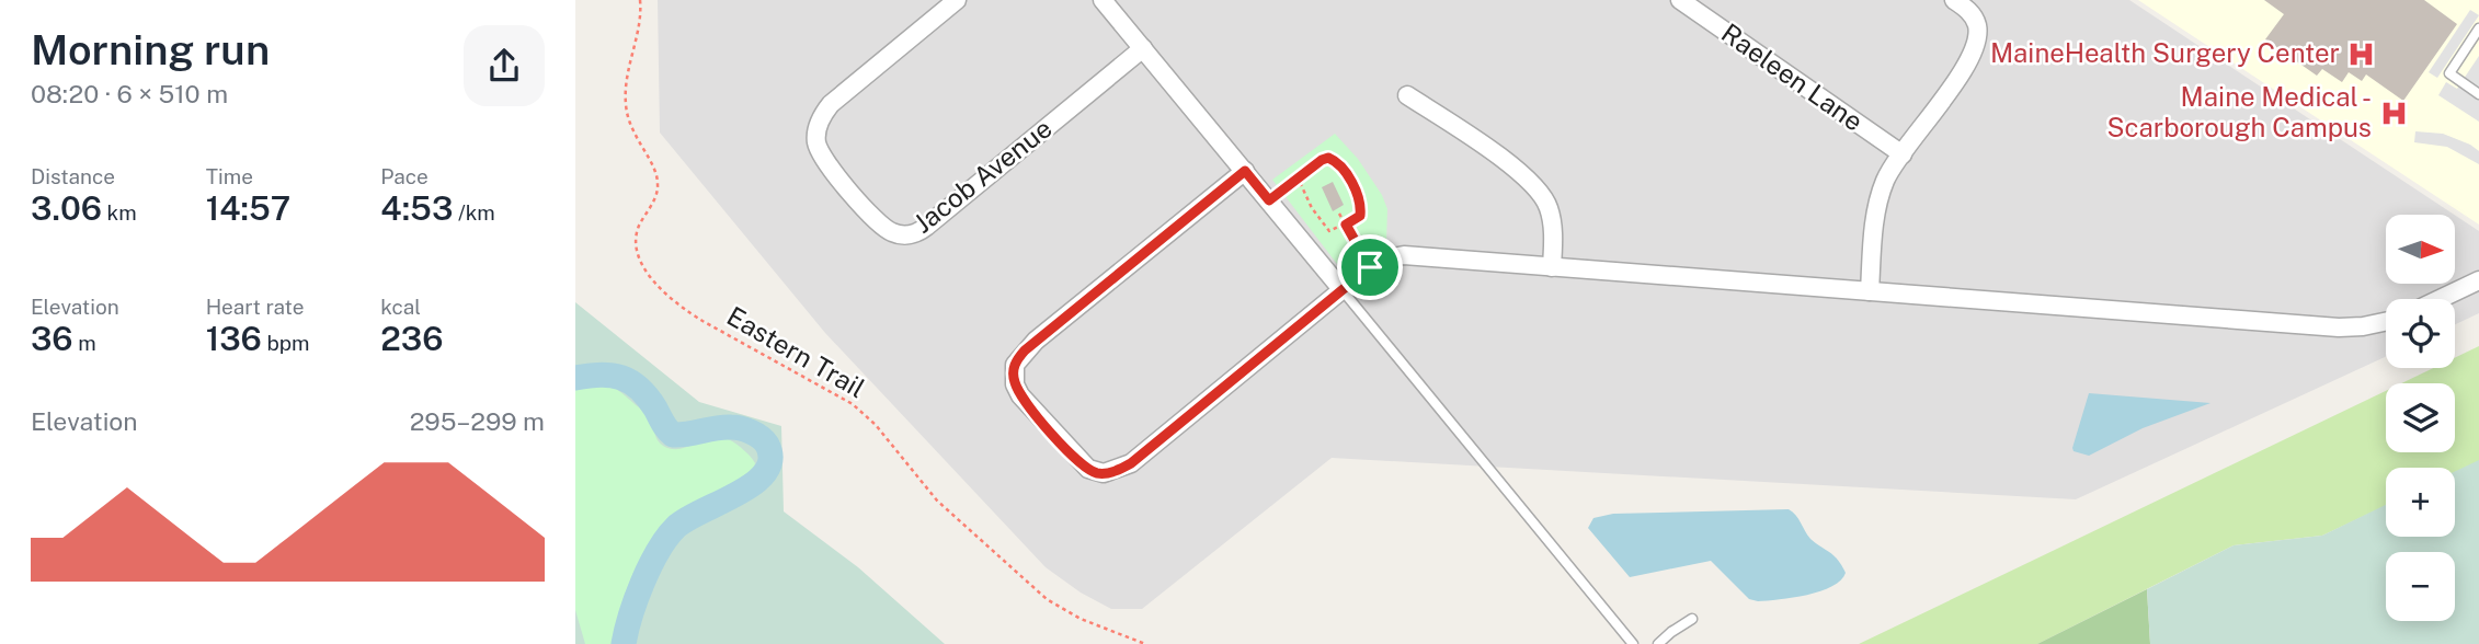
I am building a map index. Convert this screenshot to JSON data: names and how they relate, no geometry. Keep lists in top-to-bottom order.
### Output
{
  "streets": {
    "street": ["Raeleen Lane", "Jacob Avenue"],
    "path": ["Eastern Trail"]
  },
  "places": {
    "hospital": ["MaineHealth Surgery Center", "Maine Medical - Scarborough Campus"]
  },
  "north": "right",
  "page": {
    "heading": ["Morning run", "08:20 · 6 × 510 m"],
    "stats": [
      ["Distance", "3.06 km"],
      ["Time", "14:57"],
      ["Pace", "4:53 /km"],
      ["Elevation", "36 m"],
      ["Heart rate", "136 bpm"],
      ["kcal", "236"]
    ],
    "map_buttons": ["+", "−"],
    "chart": ["Elevation", "295–299 m"]
  }
}
